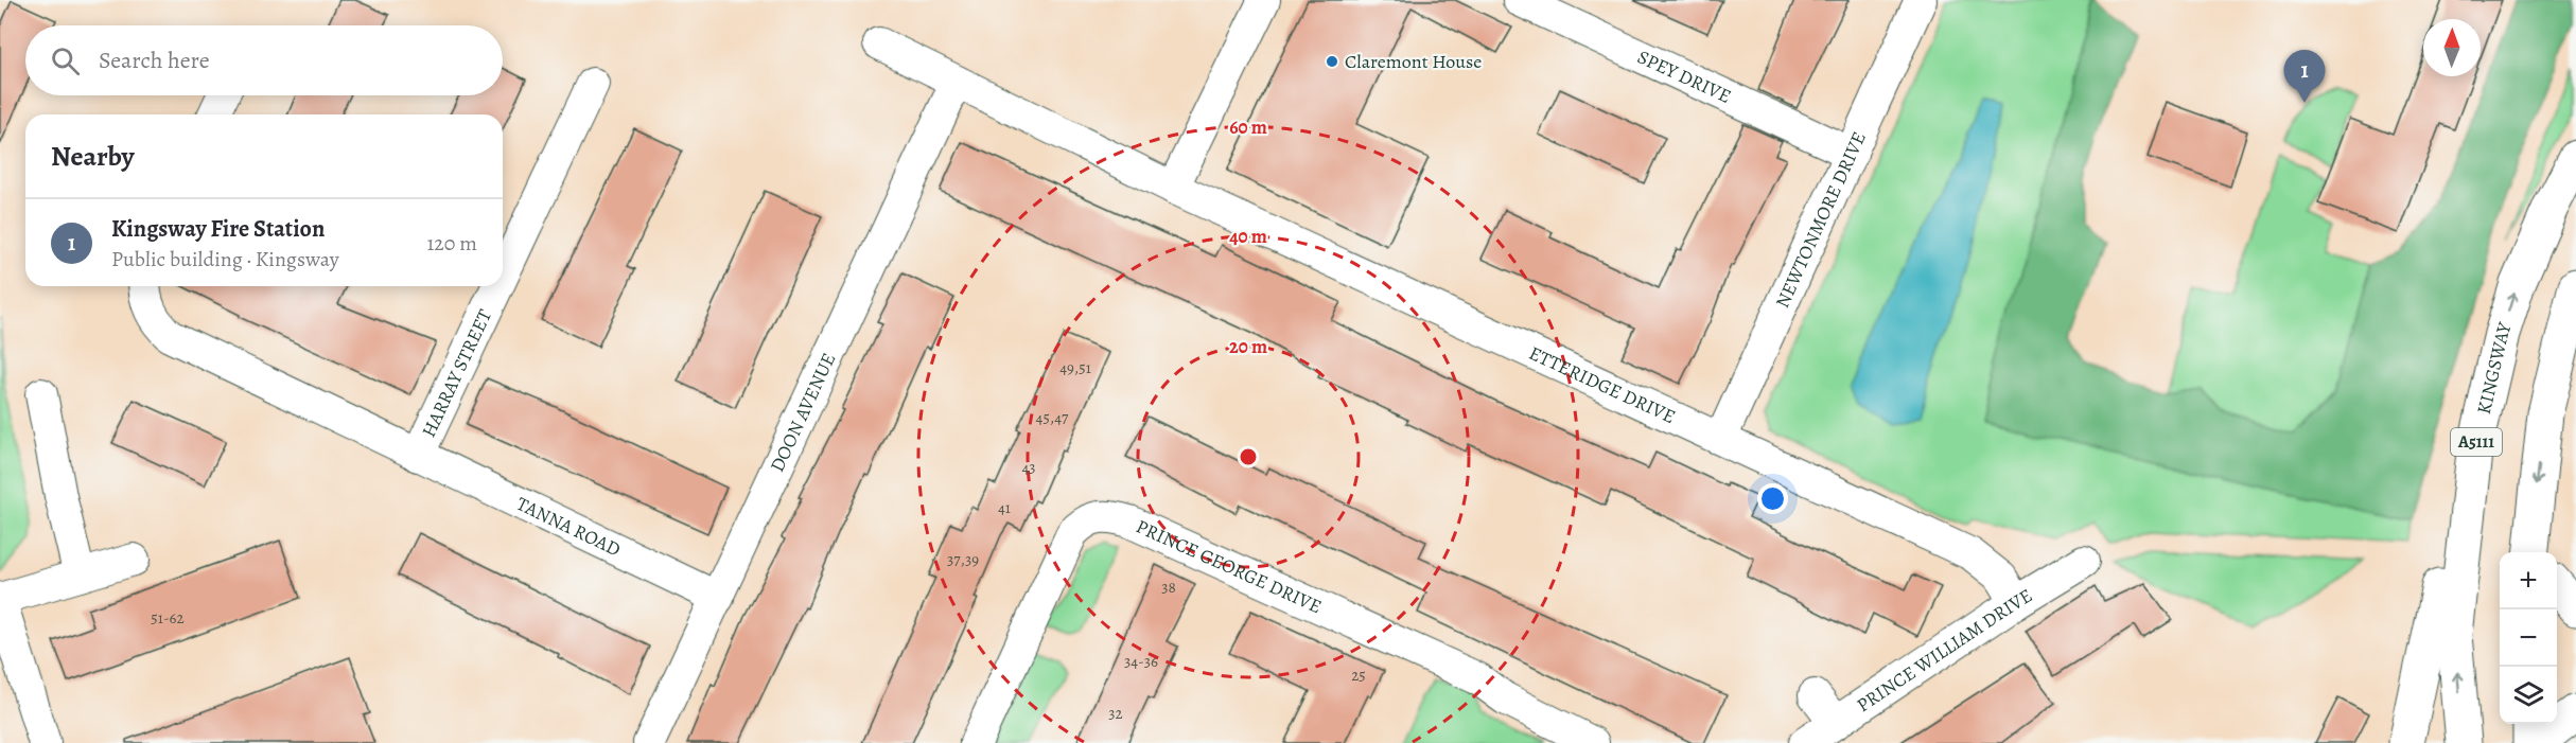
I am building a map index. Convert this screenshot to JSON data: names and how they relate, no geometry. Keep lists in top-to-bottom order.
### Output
{
  "streets": {
    "main road": ["KINGSWAY", "A5111"],
    "street": [
      "SPEY DRIVE",
      "NEWTONMORE DRIVE",
      "HARRAY STREET",
      "ETTERIDGE DRIVE",
      "DOON AVENUE",
      "TANNA ROAD",
      "PRINCE GEORGE DRIVE",
      "PRINCE WILLIAM DRIVE"
    ]
  },
  "crossings": [
    ["SPEY DRIVE", "NEWTONMORE DRIVE"],
    ["NEWTONMORE DRIVE", "ETTERIDGE DRIVE"],
    ["HARRAY STREET", "TANNA ROAD"],
    ["ETTERIDGE DRIVE", "DOON AVENUE"],
    ["ETTERIDGE DRIVE", "PRINCE WILLIAM DRIVE"],
    ["DOON AVENUE", "TANNA ROAD"]
  ],
  "places": ["Claremont House"],
  "house_numbers": [
    "49,51",
    "45,47",
    "43",
    "41",
    "37,39",
    "38",
    "51-62",
    "34-36",
    "25",
    "32"
  ],
  "north": "top",
  "page": {
    "search": "Search here",
    "pins": "1",
    "heading": "Nearby",
    "list": [
      {
        "mark": "1",
        "name": "Kingsway Fire Station",
        "note": "Public building · Kingsway",
        "value": "120 m"
      }
    ],
    "map_buttons": ["+", "−"]
  },
  "rings": ["60 m", "40 m", "20 m"]
}
